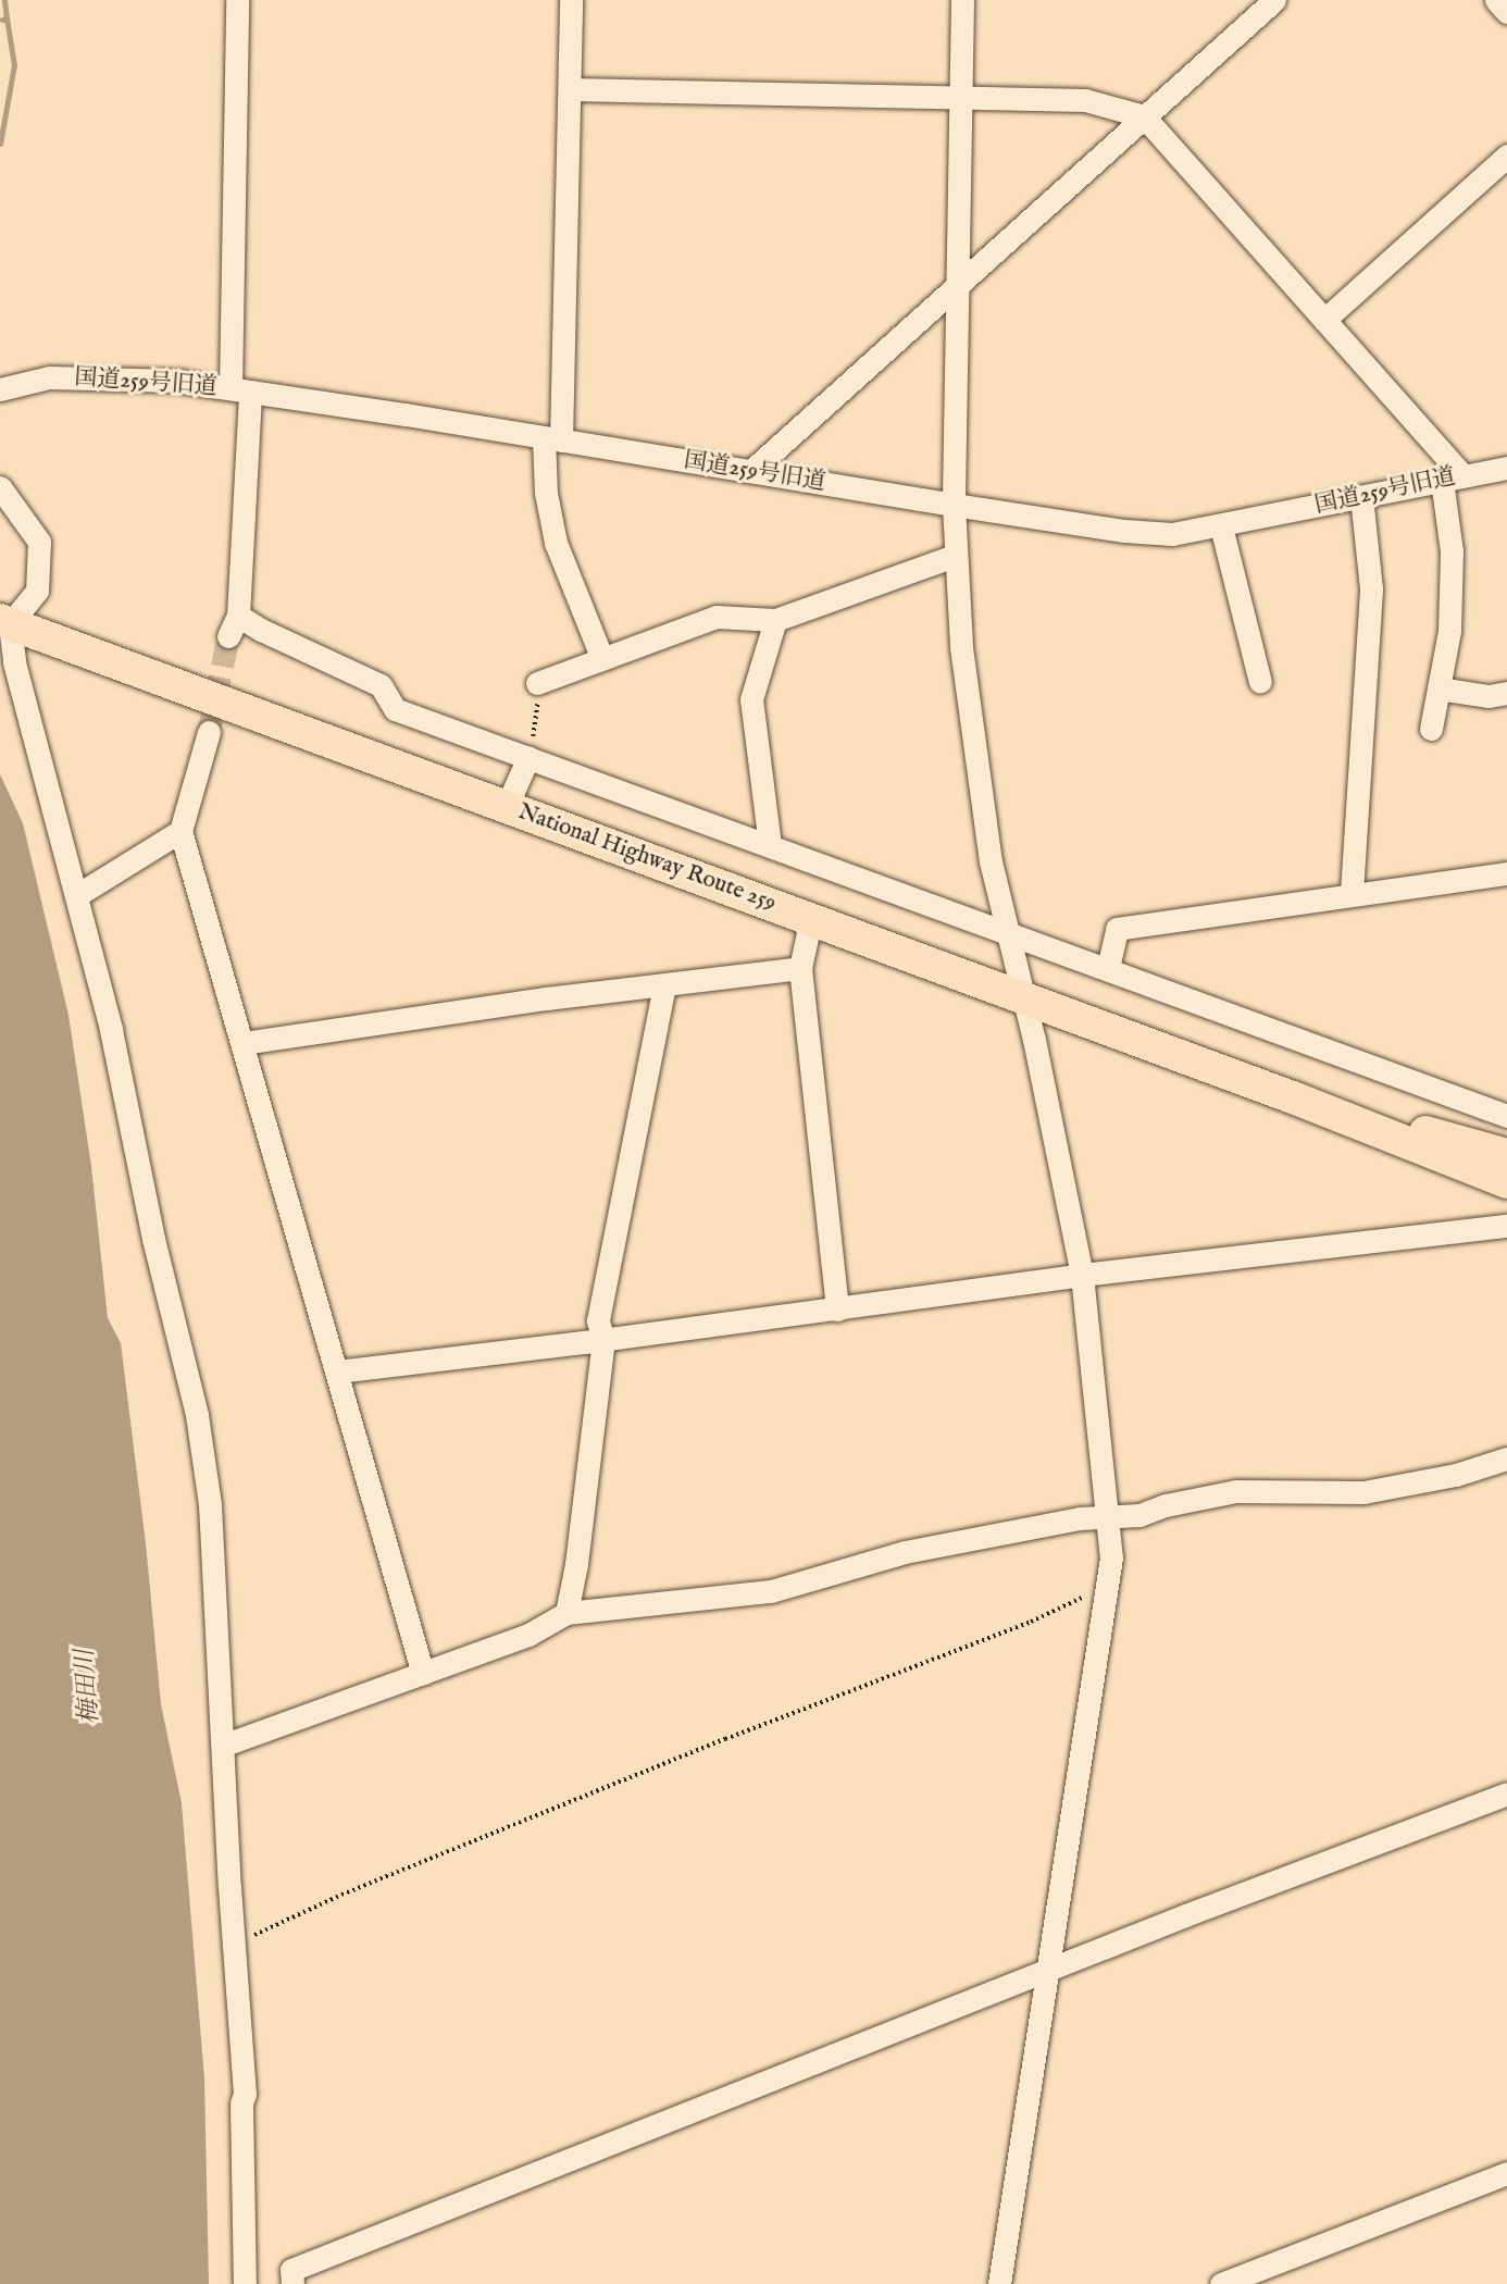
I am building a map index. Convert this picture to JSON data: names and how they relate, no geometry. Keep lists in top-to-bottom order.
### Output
{
  "streets": {
    "highway": ["National Highway Route 259"],
    "street": ["国道259号旧道"]
  },
  "water": ["梅田川"]
}
